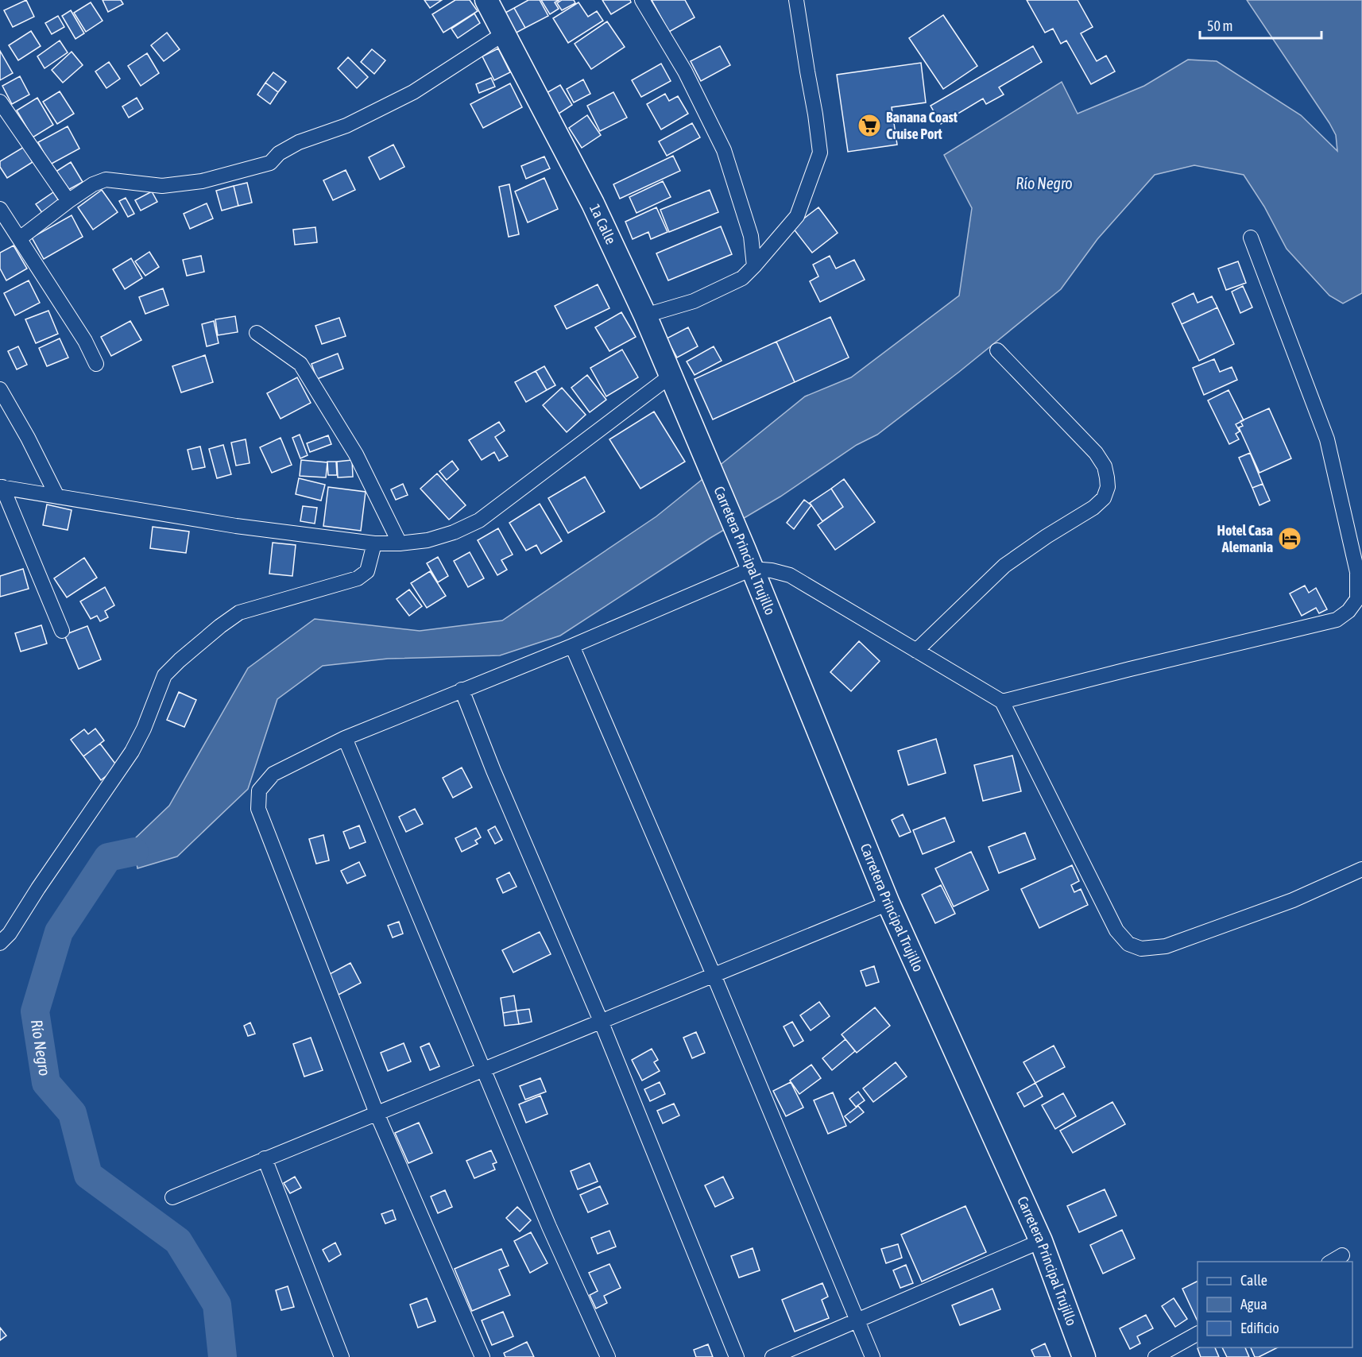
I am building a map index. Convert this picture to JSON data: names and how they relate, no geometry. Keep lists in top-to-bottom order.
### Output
{
  "streets": {
    "main road": ["1a Calle", "Carretera Principal Trujillo"]
  },
  "crossings": [
    ["1a Calle", "Carretera Principal Trujillo"]
  ],
  "water": ["Río Negro"],
  "places": {
    "supermarket": ["Banana Coast Cruise Port"],
    "hotel": ["Hotel Casa Alemania"]
  },
  "legend": ["Calle", "Agua", "Edificio"],
  "scale_bar": "50 m"
}
